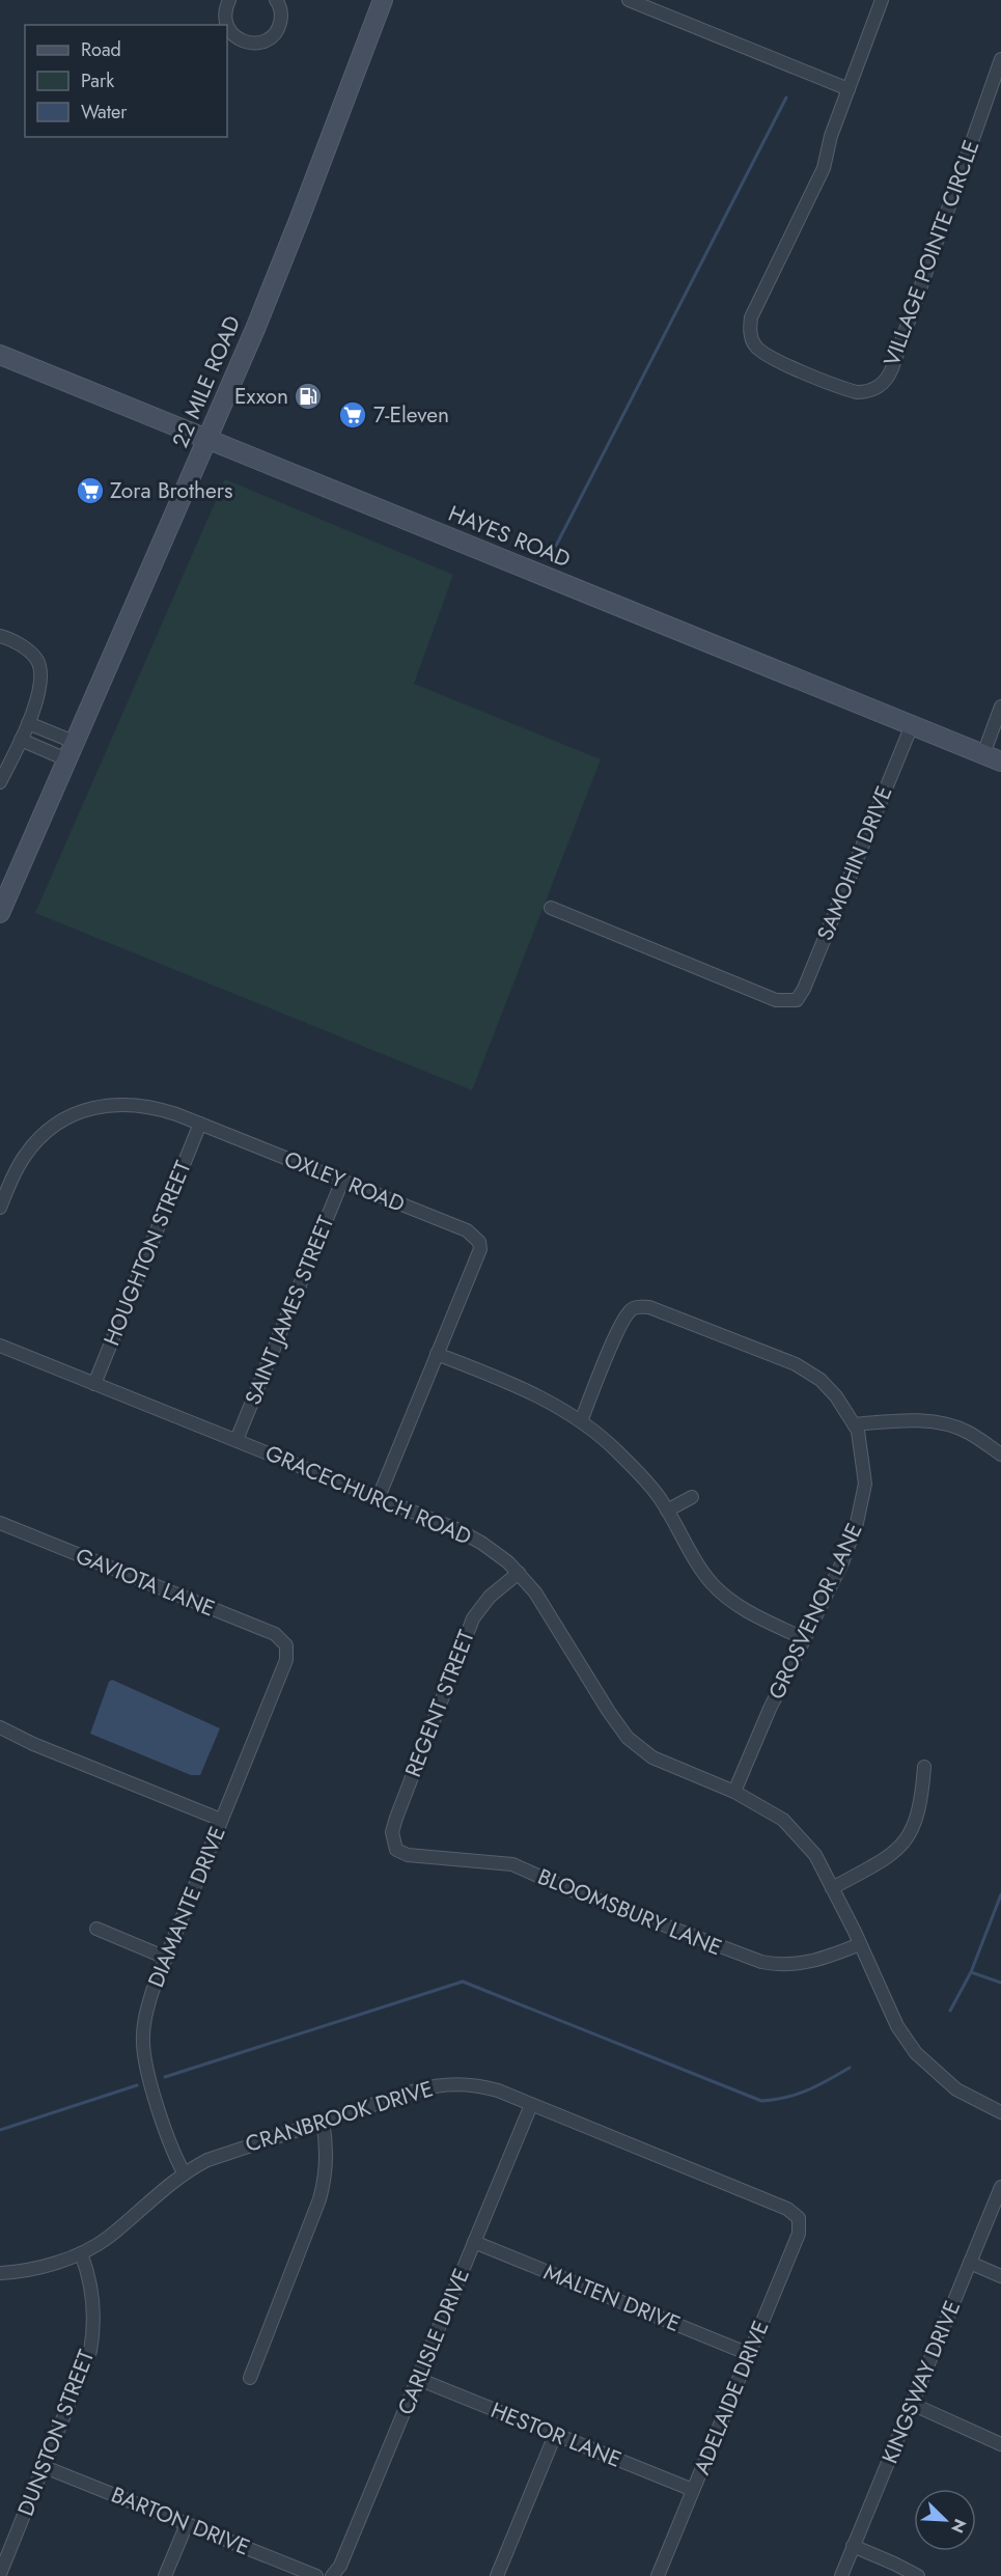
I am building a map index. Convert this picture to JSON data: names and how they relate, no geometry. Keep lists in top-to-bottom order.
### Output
{
  "streets": {
    "main road": ["22 MILE ROAD", "HAYES ROAD"],
    "street": [
      "VILLAGE POINTE CIRCLE",
      "SAMOHIN DRIVE",
      "OXLEY ROAD",
      "HOUGHTON STREET",
      "SAINT JAMES STREET",
      "GRACECHURCH ROAD",
      "GAVIOTA LANE",
      "GROSVENOR LANE",
      "REGENT STREET",
      "DIAMANTE DRIVE",
      "BLOOMSBURY LANE",
      "CRANBROOK DRIVE",
      "MALTEN DRIVE",
      "CARLISLE DRIVE",
      "KINGSWAY DRIVE",
      "ADELAIDE DRIVE",
      "DUNSTON STREET",
      "HESTOR LANE",
      "BARTON DRIVE"
    ]
  },
  "crossings": [
    ["22 MILE ROAD", "HAYES ROAD"],
    ["HAYES ROAD", "SAMOHIN DRIVE"],
    ["OXLEY ROAD", "HOUGHTON STREET"],
    ["OXLEY ROAD", "SAINT JAMES STREET"],
    ["HOUGHTON STREET", "GRACECHURCH ROAD"],
    ["SAINT JAMES STREET", "GRACECHURCH ROAD"],
    ["GRACECHURCH ROAD", "GROSVENOR LANE"],
    ["GRACECHURCH ROAD", "REGENT STREET"],
    ["GRACECHURCH ROAD", "BLOOMSBURY LANE"],
    ["GAVIOTA LANE", "DIAMANTE DRIVE"],
    ["REGENT STREET", "BLOOMSBURY LANE"],
    ["DIAMANTE DRIVE", "CRANBROOK DRIVE"],
    ["CRANBROOK DRIVE", "CARLISLE DRIVE"],
    ["CRANBROOK DRIVE", "ADELAIDE DRIVE"],
    ["CRANBROOK DRIVE", "DUNSTON STREET"],
    ["MALTEN DRIVE", "CARLISLE DRIVE"],
    ["MALTEN DRIVE", "ADELAIDE DRIVE"],
    ["CARLISLE DRIVE", "HESTOR LANE"],
    ["ADELAIDE DRIVE", "HESTOR LANE"],
    ["DUNSTON STREET", "BARTON DRIVE"]
  ],
  "places": {
    "fuel station": ["Exxon"],
    "supermarket": ["7-Eleven", "Zora Brothers"]
  },
  "legend": ["Road", "Park", "Water"],
  "north": "bottom right"
}
